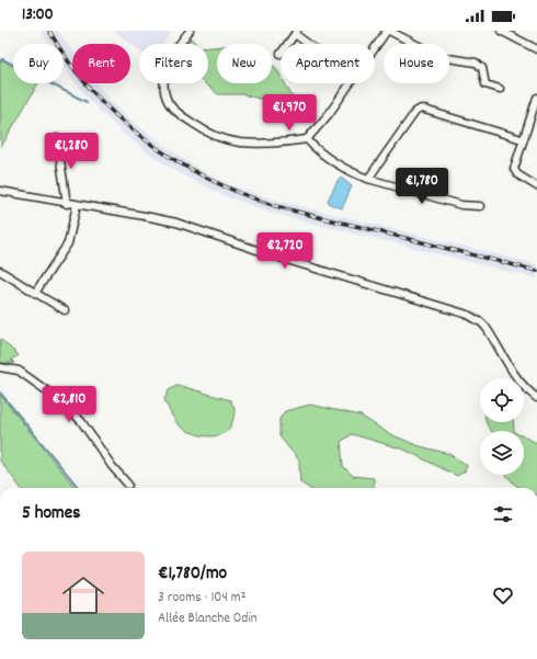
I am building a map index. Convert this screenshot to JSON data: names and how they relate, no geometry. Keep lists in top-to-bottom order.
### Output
{
  "page": {
    "status": "13:00",
    "chip": [
      "Buy",
      "Rent",
      "Filters",
      "New",
      "Apartment",
      "House"
    ],
    "price": [
      "€1,970",
      "€1,280",
      "€1,780",
      "€2,720",
      "€2,810"
    ],
    "heading": "5 homes",
    "list": [
      {
        "name": "€1,780/mo",
        "note": "3 rooms · 104 m² · Allée Blanche Odin"
      }
    ]
  }
}
